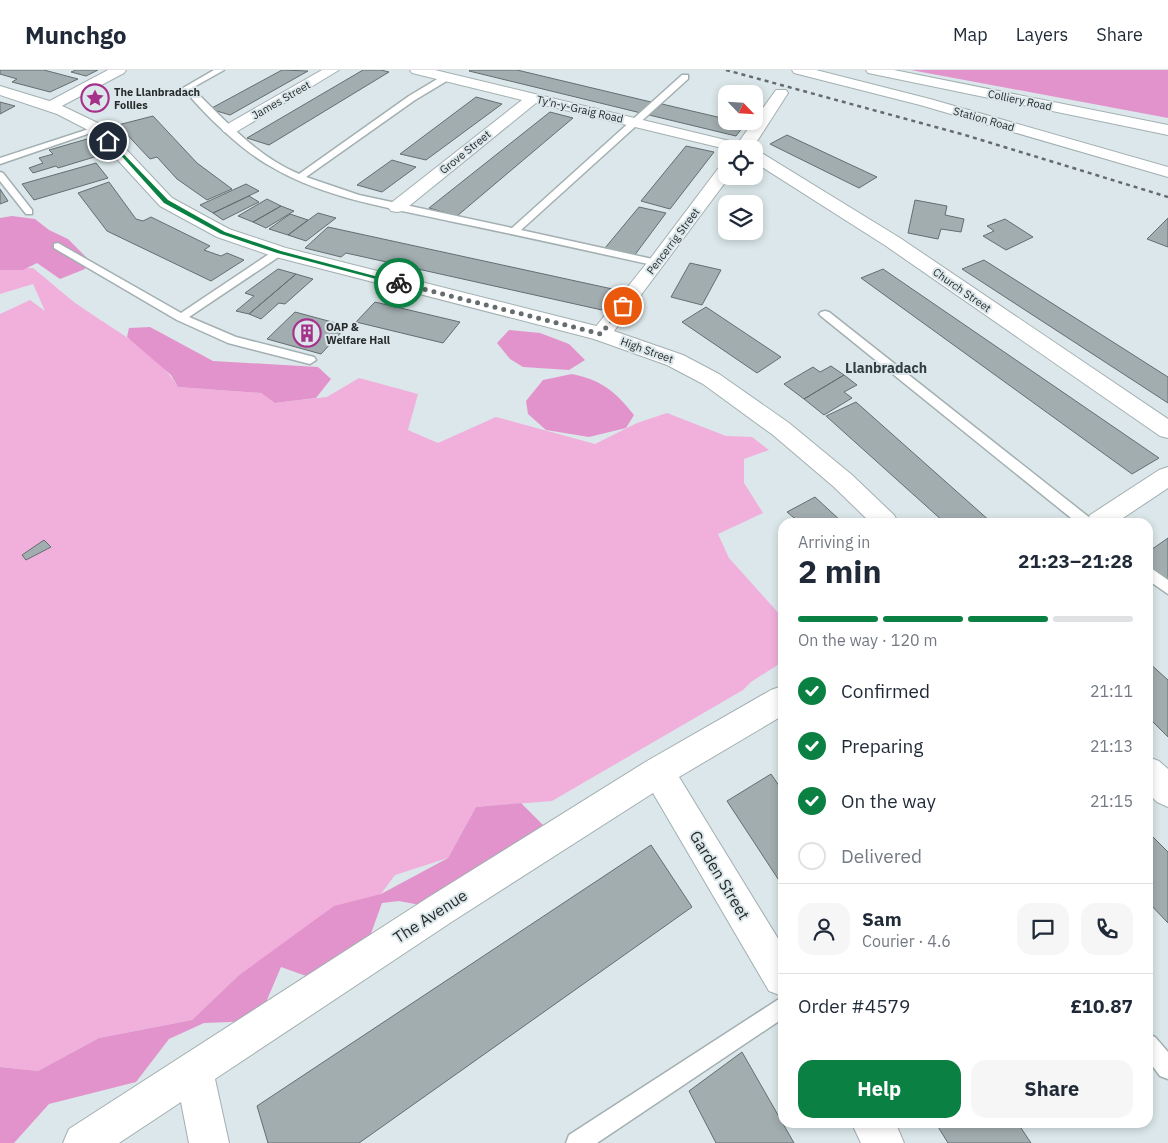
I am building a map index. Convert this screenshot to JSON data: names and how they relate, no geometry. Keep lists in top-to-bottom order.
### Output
{
  "streets": {
    "street": [
      "James Street",
      "Colliery Road",
      "Ty'n-y-Graig Road",
      "Station Road",
      "Grove Street",
      "Pencerrig Street",
      "Church Street",
      "High Street",
      "Garden Street",
      "The Avenue"
    ]
  },
  "crossings": [
    ["Ty'n-y-Graig Road", "Grove Street"],
    ["Pencerrig Street", "High Street"],
    ["Garden Street", "The Avenue"]
  ],
  "districts": ["Llanbradach"],
  "places": {
    "place": ["The Llanbradach Follies"],
    "building": ["OAP & Welfare Hall"]
  },
  "north": "bottom right",
  "page": {
    "header": "Munchgo",
    "nav": ["Map", "Layers", "Share"],
    "heading": ["2 min", "Arriving in", "21:23–21:28"],
    "panel": [
      "Sam",
      "Courier · 4.6",
      "Order #4579",
      "£10.87"
    ],
    "bar": "On the way · 120 m",
    "list": [
      ["Confirmed", "21:11"],
      ["Preparing", "21:13"],
      ["On the way", "21:15"],
      "Delivered"
    ],
    "buttons": ["Help", "Share"]
  }
}
